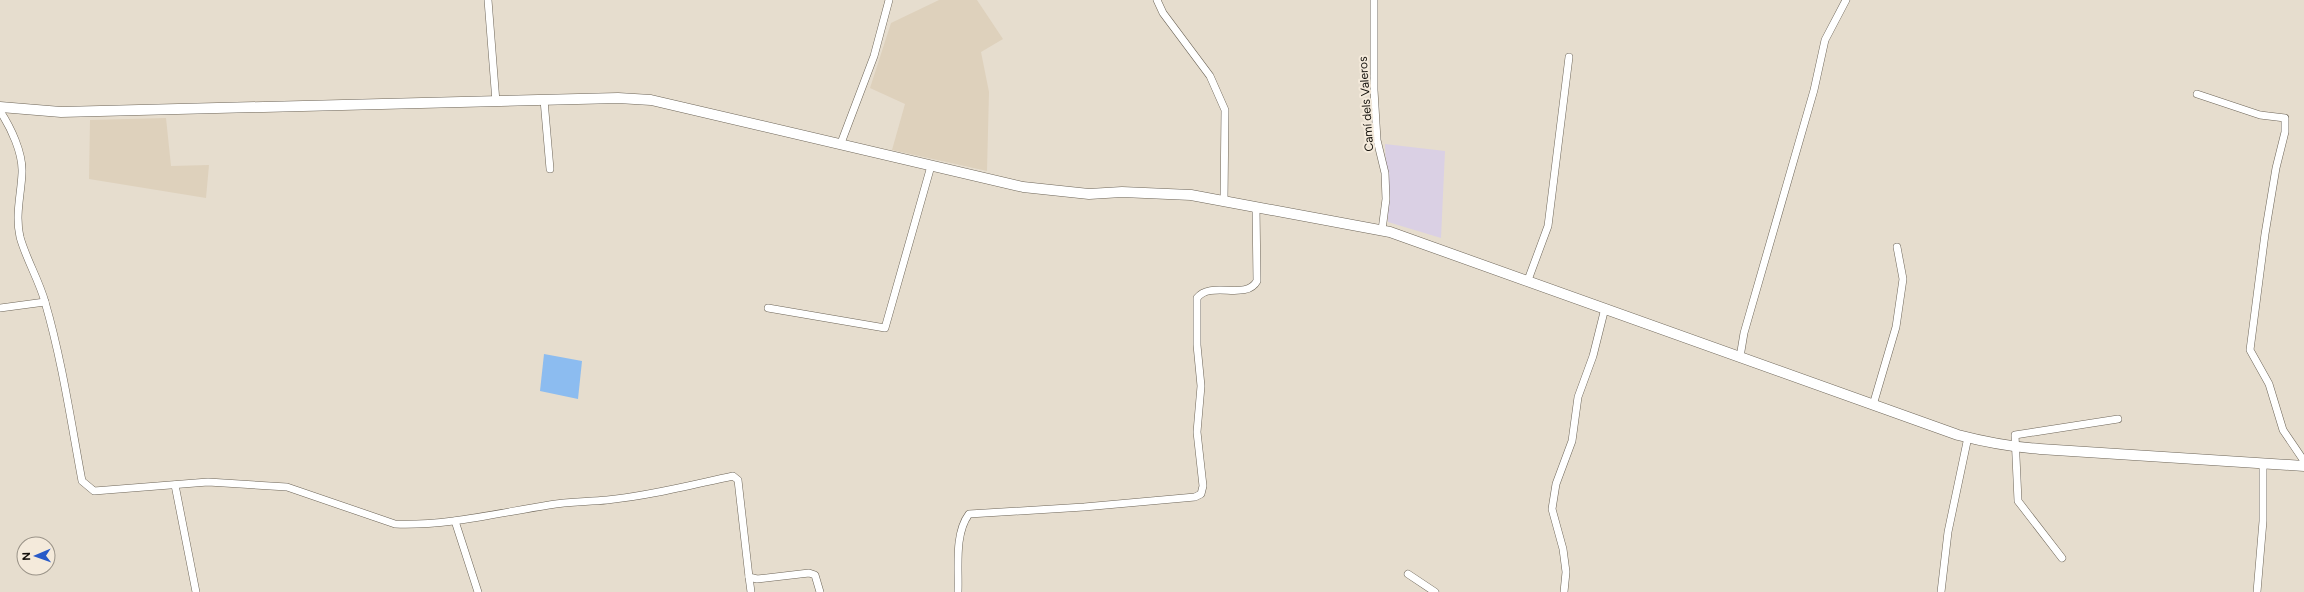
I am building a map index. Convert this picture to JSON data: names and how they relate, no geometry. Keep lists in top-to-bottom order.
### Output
{
  "streets": {
    "street": ["Camí dels Valeros"]
  },
  "north": "left"
}
